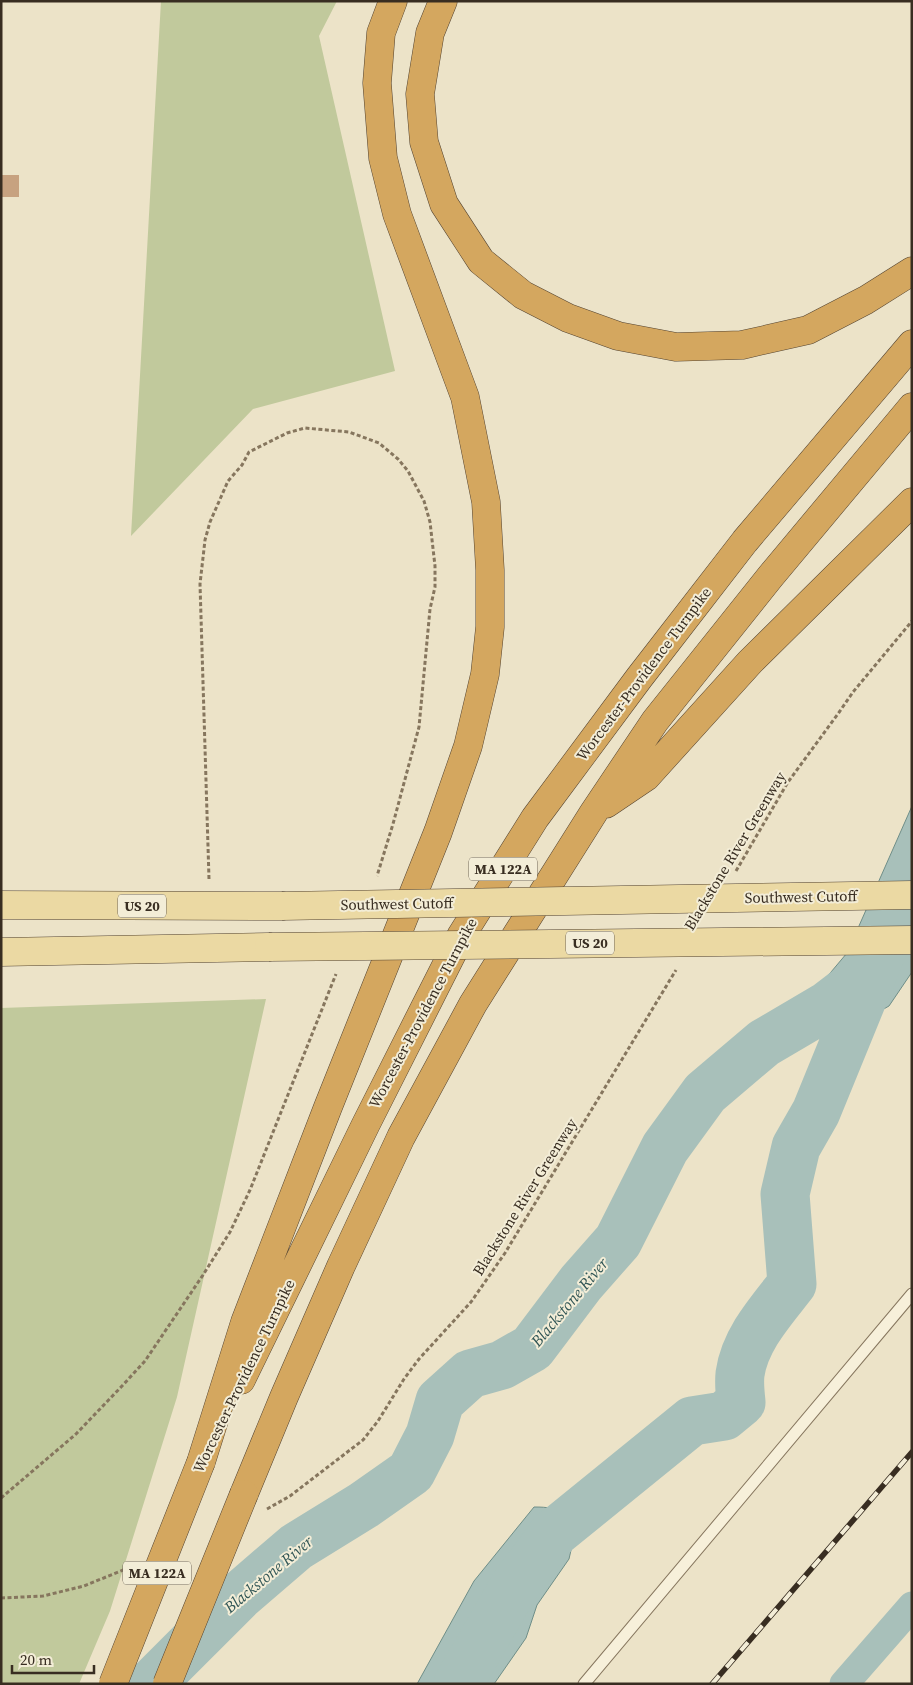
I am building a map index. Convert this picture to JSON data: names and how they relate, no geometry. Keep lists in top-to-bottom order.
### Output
{
  "streets": {
    "highway": ["Worcester-Providence Turnpike", "MA 122A"],
    "main road": ["Southwest Cutoff", "US 20"],
    "path": ["Blackstone River Greenway"]
  },
  "water": ["Blackstone River"],
  "scale_bar": "20 m"
}
